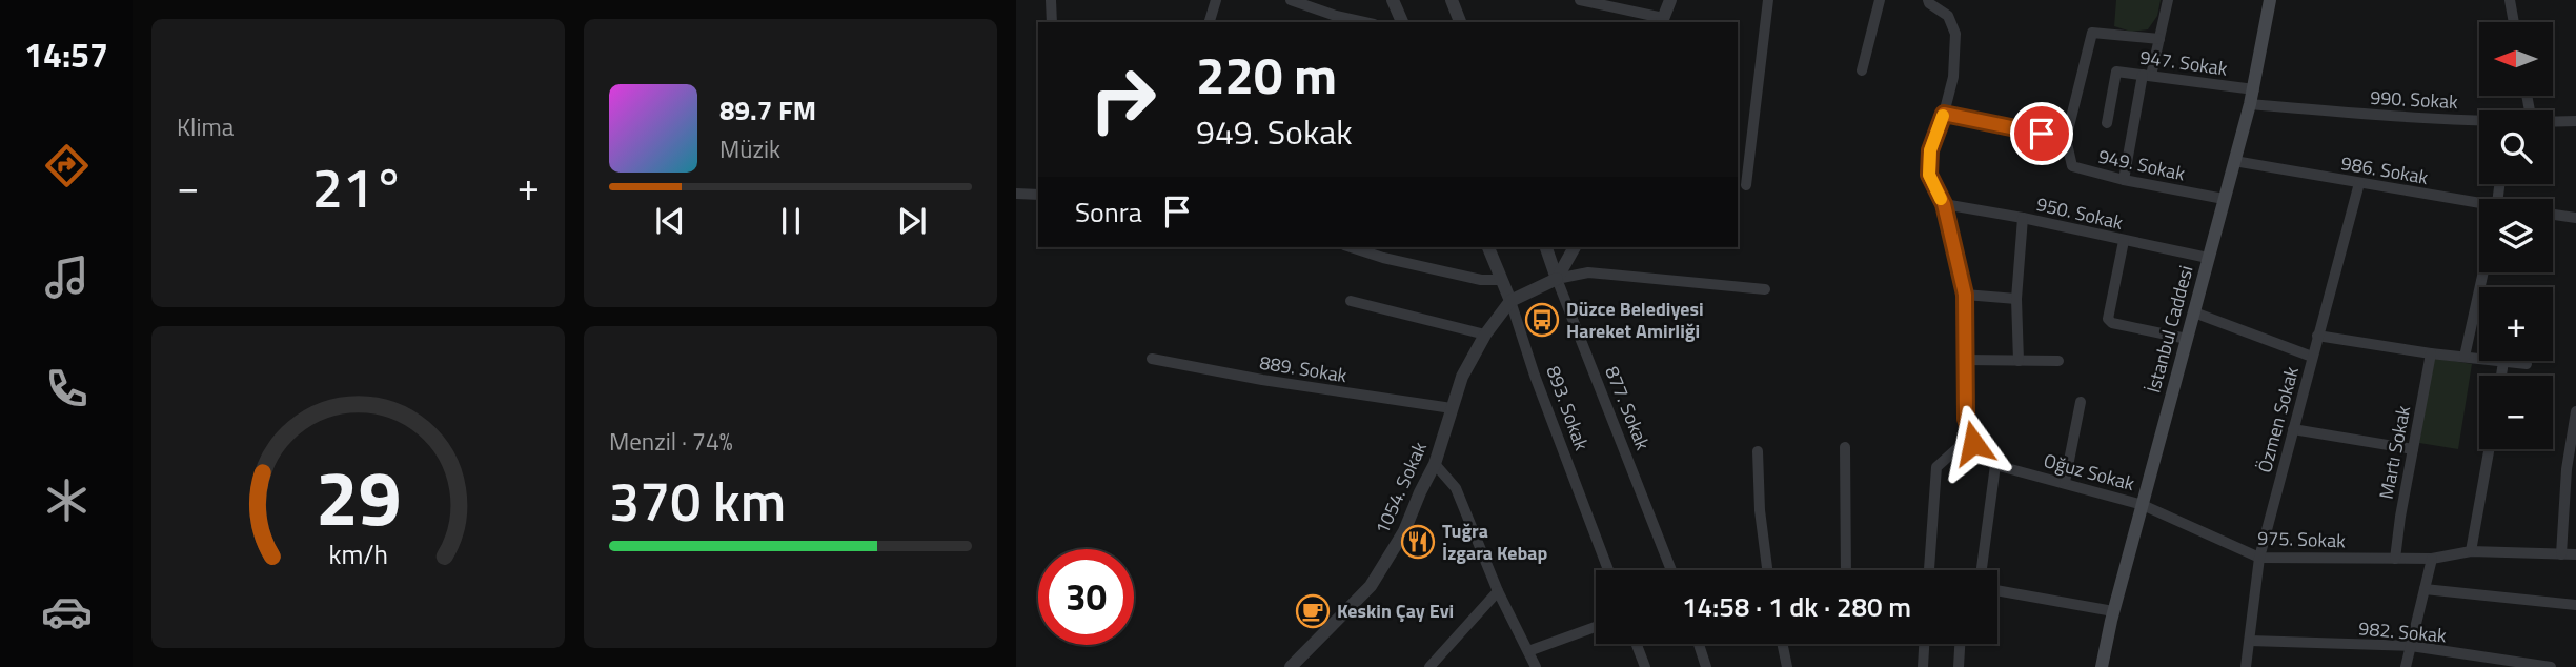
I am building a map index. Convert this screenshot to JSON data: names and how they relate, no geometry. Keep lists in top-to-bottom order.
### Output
{
  "streets": {
    "main road": ["İstanbul Caddesi"],
    "street": [
      "947. Sokak",
      "990. Sokak",
      "949. Sokak",
      "986. Sokak",
      "950. Sokak",
      "889. Sokak",
      "893. Sokak",
      "877. Sokak",
      "Özmen Sokak",
      "Martı Sokak",
      "Oğuz Sokak",
      "1054. Sokak",
      "975. Sokak",
      "982. Sokak"
    ]
  },
  "crossings": [
    ["947. Sokak", "İstanbul Caddesi"],
    ["990. Sokak", "İstanbul Caddesi"],
    ["949. Sokak", "İstanbul Caddesi"],
    ["986. Sokak", "İstanbul Caddesi"],
    ["986. Sokak", "Özmen Sokak"],
    ["950. Sokak", "İstanbul Caddesi"],
    ["İstanbul Caddesi", "Oğuz Sokak"],
    ["İstanbul Caddesi", "975. Sokak"],
    ["889. Sokak", "1054. Sokak"],
    ["893. Sokak", "1054. Sokak"],
    ["Özmen Sokak", "975. Sokak"],
    ["Özmen Sokak", "982. Sokak"],
    ["Martı Sokak", "975. Sokak"],
    ["Oğuz Sokak", "975. Sokak"]
  ],
  "places": {
    "bus stop": ["Düzce Belediyesi Hareket Amirliği"],
    "restaurant": ["Tuğra İzgara Kebap"],
    "cafe": ["Keskin Çay Evi"]
  },
  "north": "left",
  "page": {
    "tabs": "14:57",
    "tile": [
      "Klima",
      ["Menzil · 74%", "370 km"]
    ],
    "map_buttons": ["+", "−"],
    "turn": ["220 m", "949. Sokak"],
    "song": ["89.7 FM", "Müzik"],
    "heat": ["−", "21°", "+"],
    "then": "Sonra",
    "limit": "30",
    "trip": "14:58 · 1 dk · 280 m",
    "gauge": ["29", "km/h"]
  }
}
